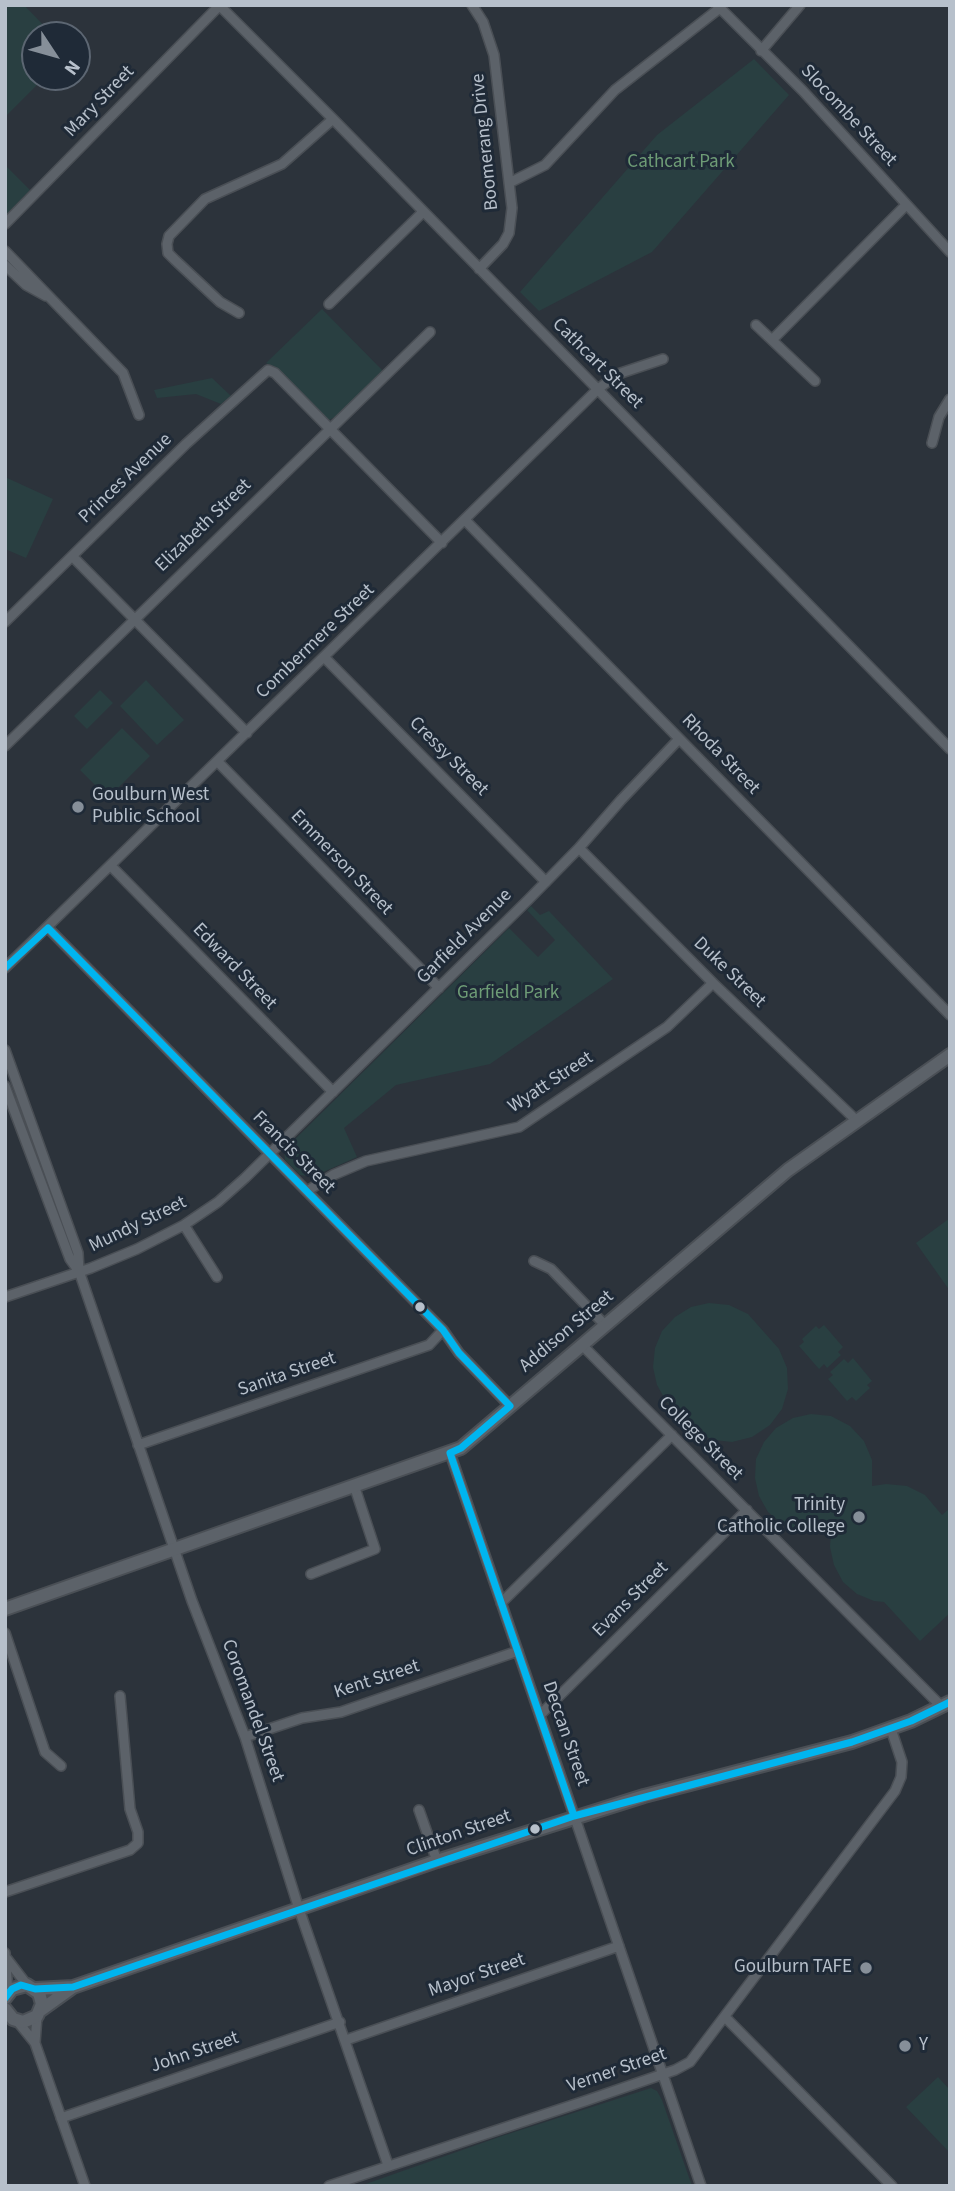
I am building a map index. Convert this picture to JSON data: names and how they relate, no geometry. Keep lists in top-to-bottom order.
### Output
{
  "streets": {
    "street": [
      "Mary Street",
      "Slocombe Street",
      "Boomerang Drive",
      "Cathcart Street",
      "Princes Avenue",
      "Elizabeth Street",
      "Combermere Street",
      "Rhoda Street",
      "Cressy Street",
      "Emmerson Street",
      "Garfield Avenue",
      "Edward Street",
      "Duke Street",
      "Wyatt Street",
      "Francis Street",
      "Mundy Street",
      "Addison Street",
      "Sanita Street",
      "College Street",
      "Evans Street",
      "Kent Street",
      "Coromandel Street",
      "Deccan Street",
      "Clinton Street",
      "Mayor Street",
      "John Street",
      "Verner Street"
    ]
  },
  "crossings": [
    ["Mary Street", "Cathcart Street"],
    ["Boomerang Drive", "Cathcart Street"],
    ["Cathcart Street", "Combermere Street"],
    ["Princes Avenue", "Elizabeth Street"],
    ["Combermere Street", "Rhoda Street"],
    ["Combermere Street", "Cressy Street"],
    ["Combermere Street", "Emmerson Street"],
    ["Combermere Street", "Edward Street"],
    ["Combermere Street", "Francis Street"],
    ["Rhoda Street", "Garfield Avenue"],
    ["Cressy Street", "Garfield Avenue"],
    ["Emmerson Street", "Garfield Avenue"],
    ["Garfield Avenue", "Edward Street"],
    ["Garfield Avenue", "Duke Street"],
    ["Garfield Avenue", "Francis Street"],
    ["Garfield Avenue", "Mundy Street"],
    ["Duke Street", "Wyatt Street"],
    ["Duke Street", "Addison Street"],
    ["Wyatt Street", "Francis Street"],
    ["Francis Street", "Mundy Street"],
    ["Francis Street", "Addison Street"],
    ["Francis Street", "Sanita Street"],
    ["Mundy Street", "Coromandel Street"],
    ["Addison Street", "College Street"],
    ["Addison Street", "Coromandel Street"],
    ["Addison Street", "Deccan Street"],
    ["Sanita Street", "Coromandel Street"],
    ["College Street", "Evans Street"],
    ["College Street", "Clinton Street"],
    ["Evans Street", "Deccan Street"],
    ["Kent Street", "Coromandel Street"],
    ["Kent Street", "Deccan Street"],
    ["Coromandel Street", "Clinton Street"],
    ["Coromandel Street", "Mayor Street"],
    ["Coromandel Street", "John Street"],
    ["Coromandel Street", "Verner Street"],
    ["Deccan Street", "Clinton Street"],
    ["Deccan Street", "Mayor Street"],
    ["Deccan Street", "Verner Street"],
    ["Clinton Street", "Verner Street"]
  ],
  "parks": ["Cathcart Park", "Garfield Park"],
  "places": [
    "Goulburn West Public School",
    "Trinity Catholic College",
    "Goulburn TAFE",
    "Y"
  ],
  "north": "bottom right"
}
